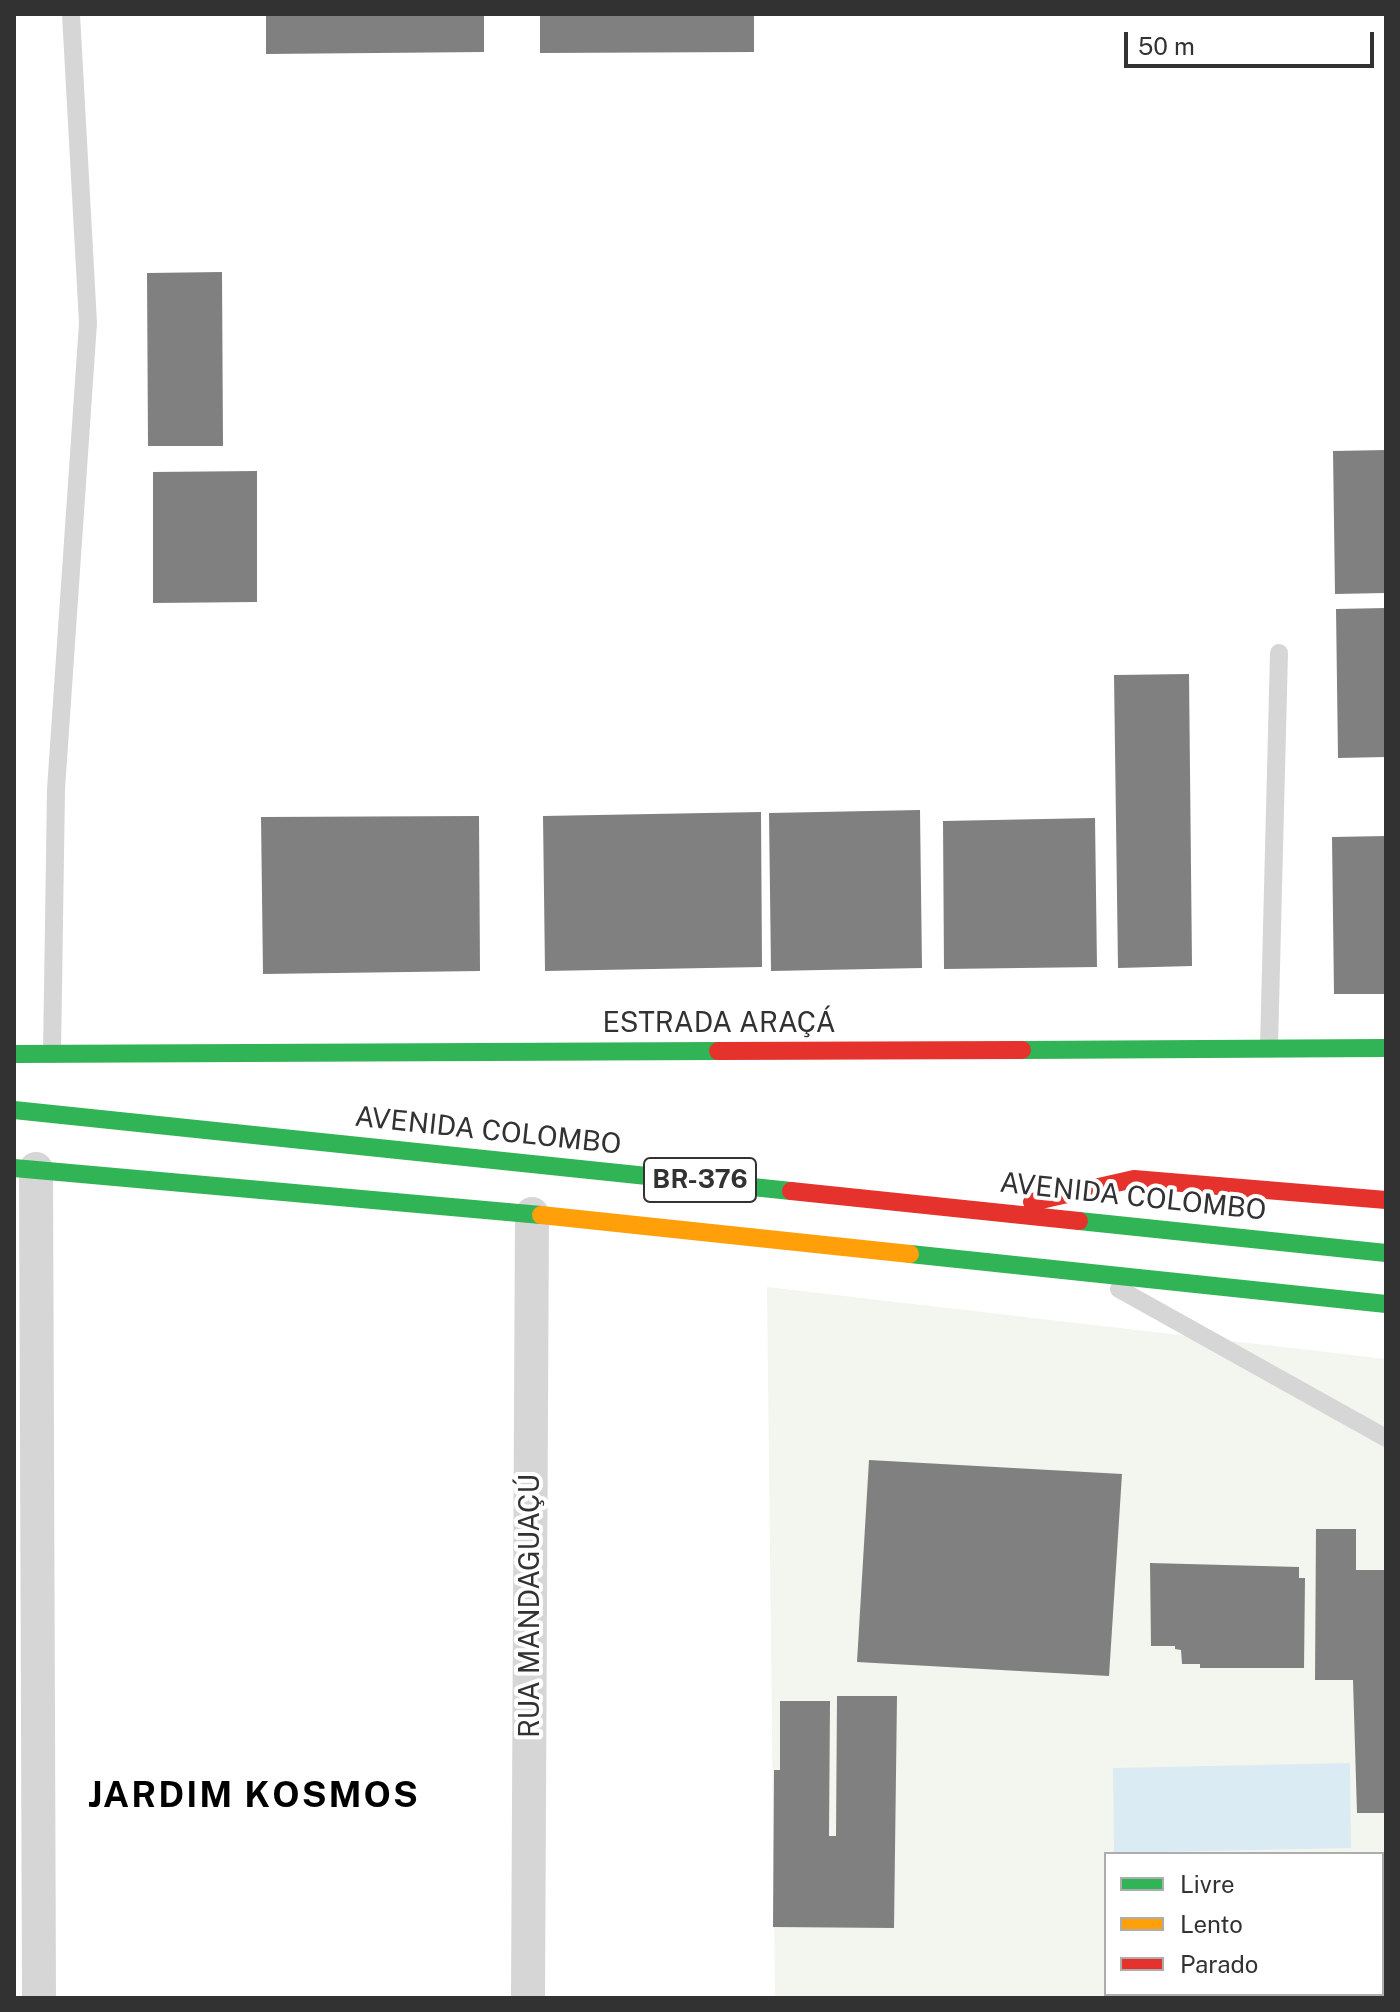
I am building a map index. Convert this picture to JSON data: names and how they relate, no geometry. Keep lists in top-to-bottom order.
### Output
{
  "streets": {
    "main road": ["ESTRADA ARAÇÁ", "AVENIDA COLOMBO", "BR-376"],
    "street": ["RUA MANDAGUAÇÚ"]
  },
  "crossings": [
    ["BR-376", "RUA MANDAGUAÇÚ"]
  ],
  "districts": ["JARDIM KOSMOS"],
  "legend": ["Livre", "Lento", "Parado"],
  "scale_bar": "50 m"
}
